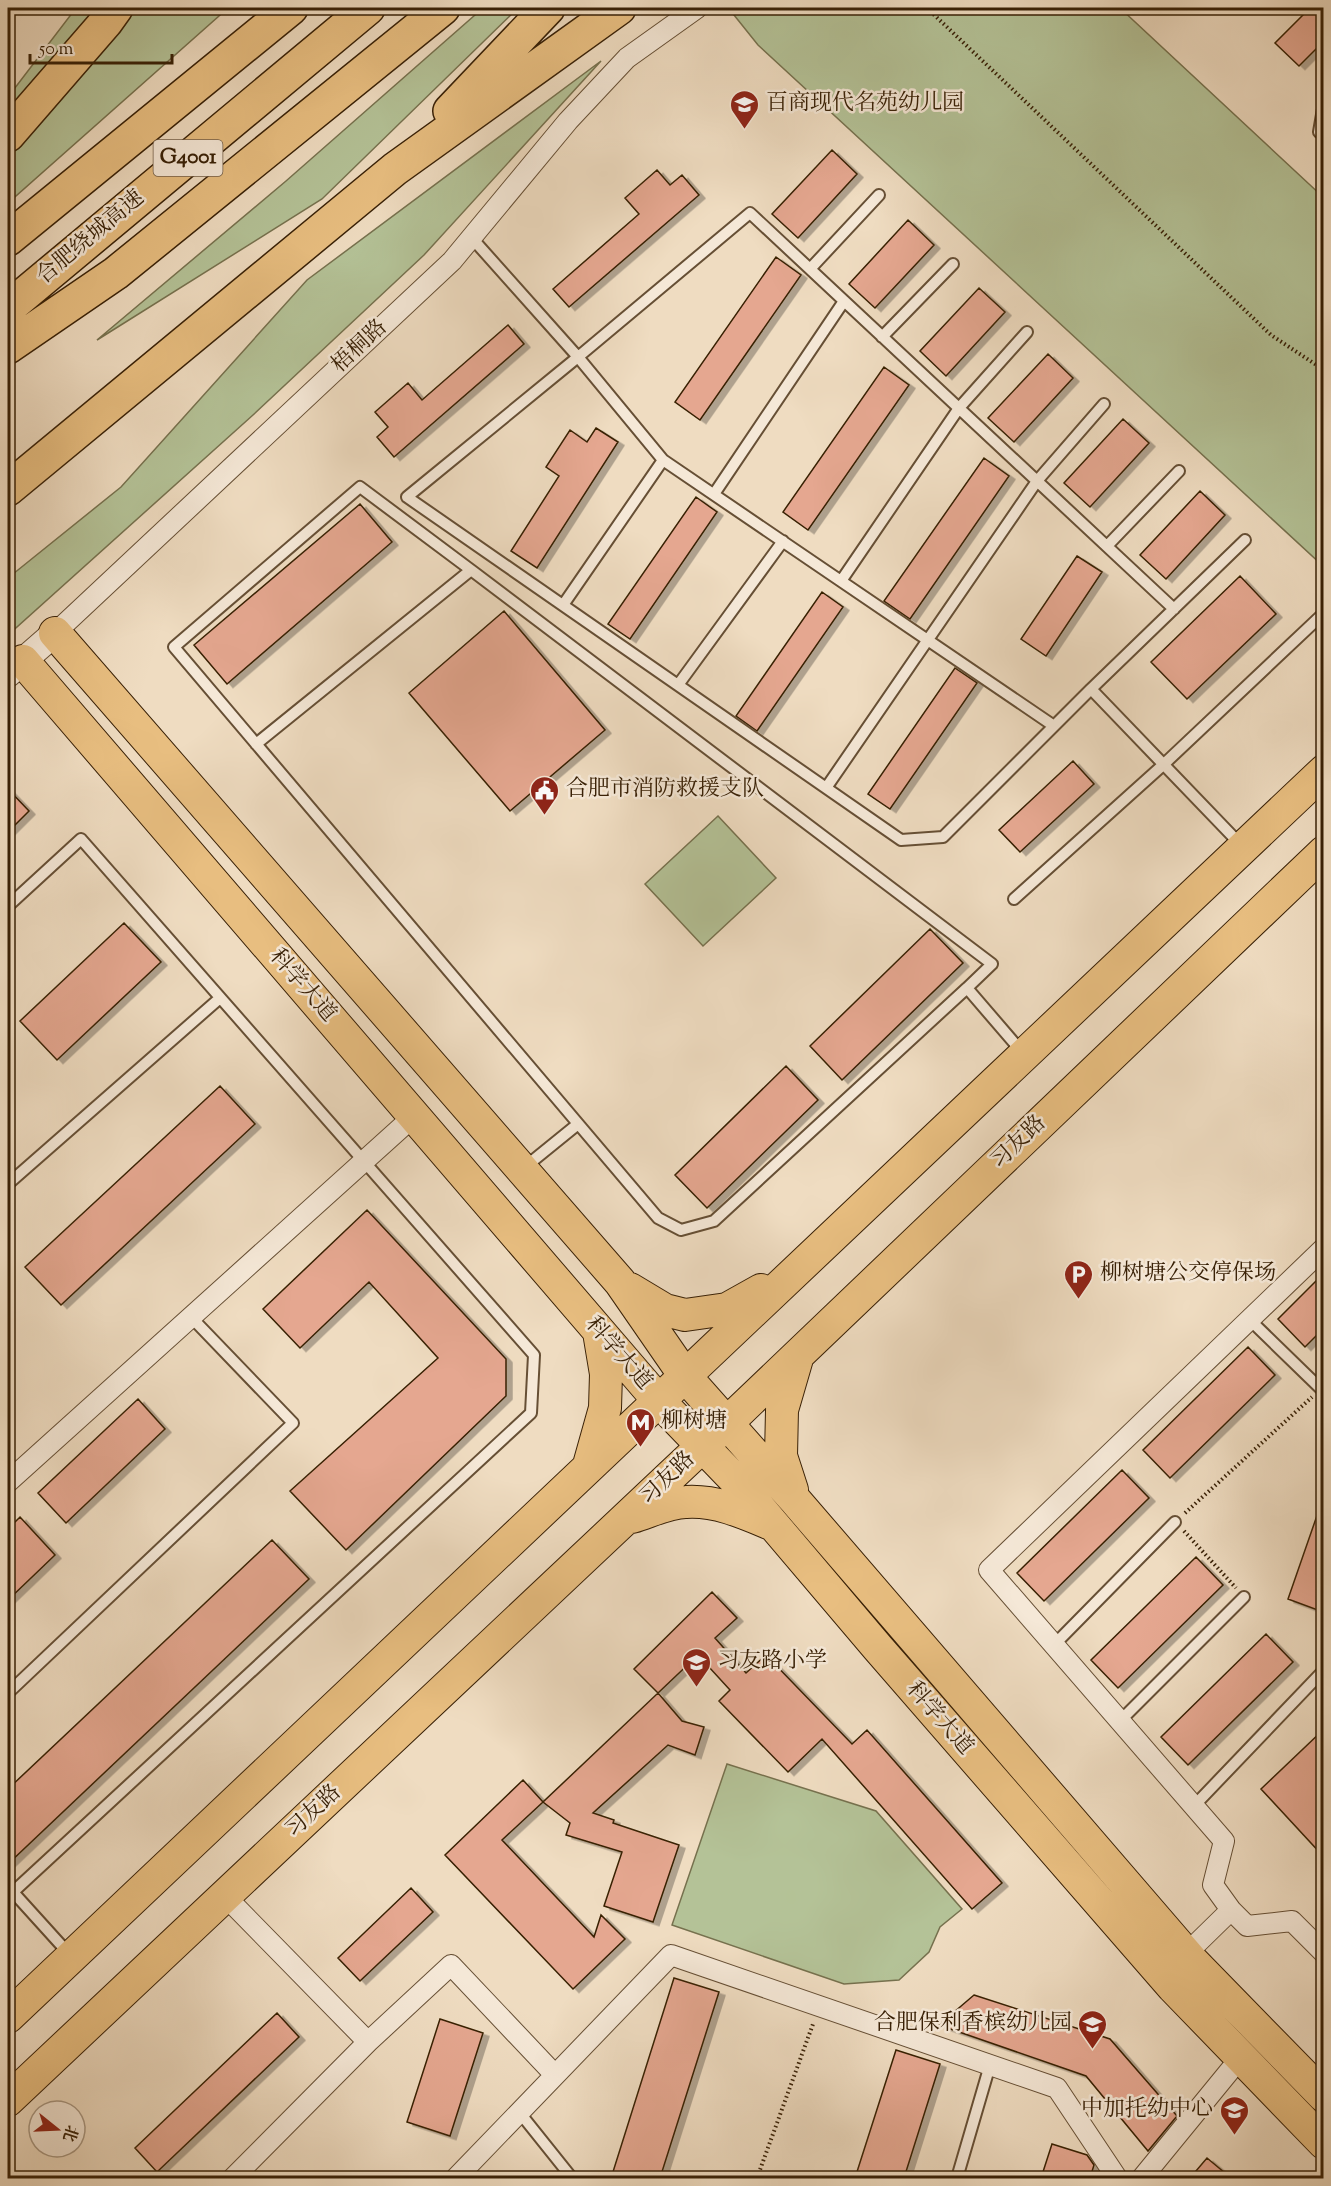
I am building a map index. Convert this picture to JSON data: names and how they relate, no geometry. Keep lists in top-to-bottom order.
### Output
{
  "streets": {
    "highway": ["G4001", "合肥绕城高速"],
    "main road": ["科学大道", "习友路"],
    "street": ["梧桐路"]
  },
  "crossings": [
    ["梧桐路", "科学大道"],
    ["科学大道", "习友路"]
  ],
  "places": {
    "school or university": [
      "百商现代名苑幼儿园",
      "习友路小学",
      "合肥保利香槟幼儿园",
      "中加托幼中心"
    ],
    "public building": ["合肥市消防救援支队"],
    "parking": ["柳树塘公交停保场"],
    "metro station": ["柳树塘"]
  },
  "scale_bar": "50 m",
  "north": "right"
}
